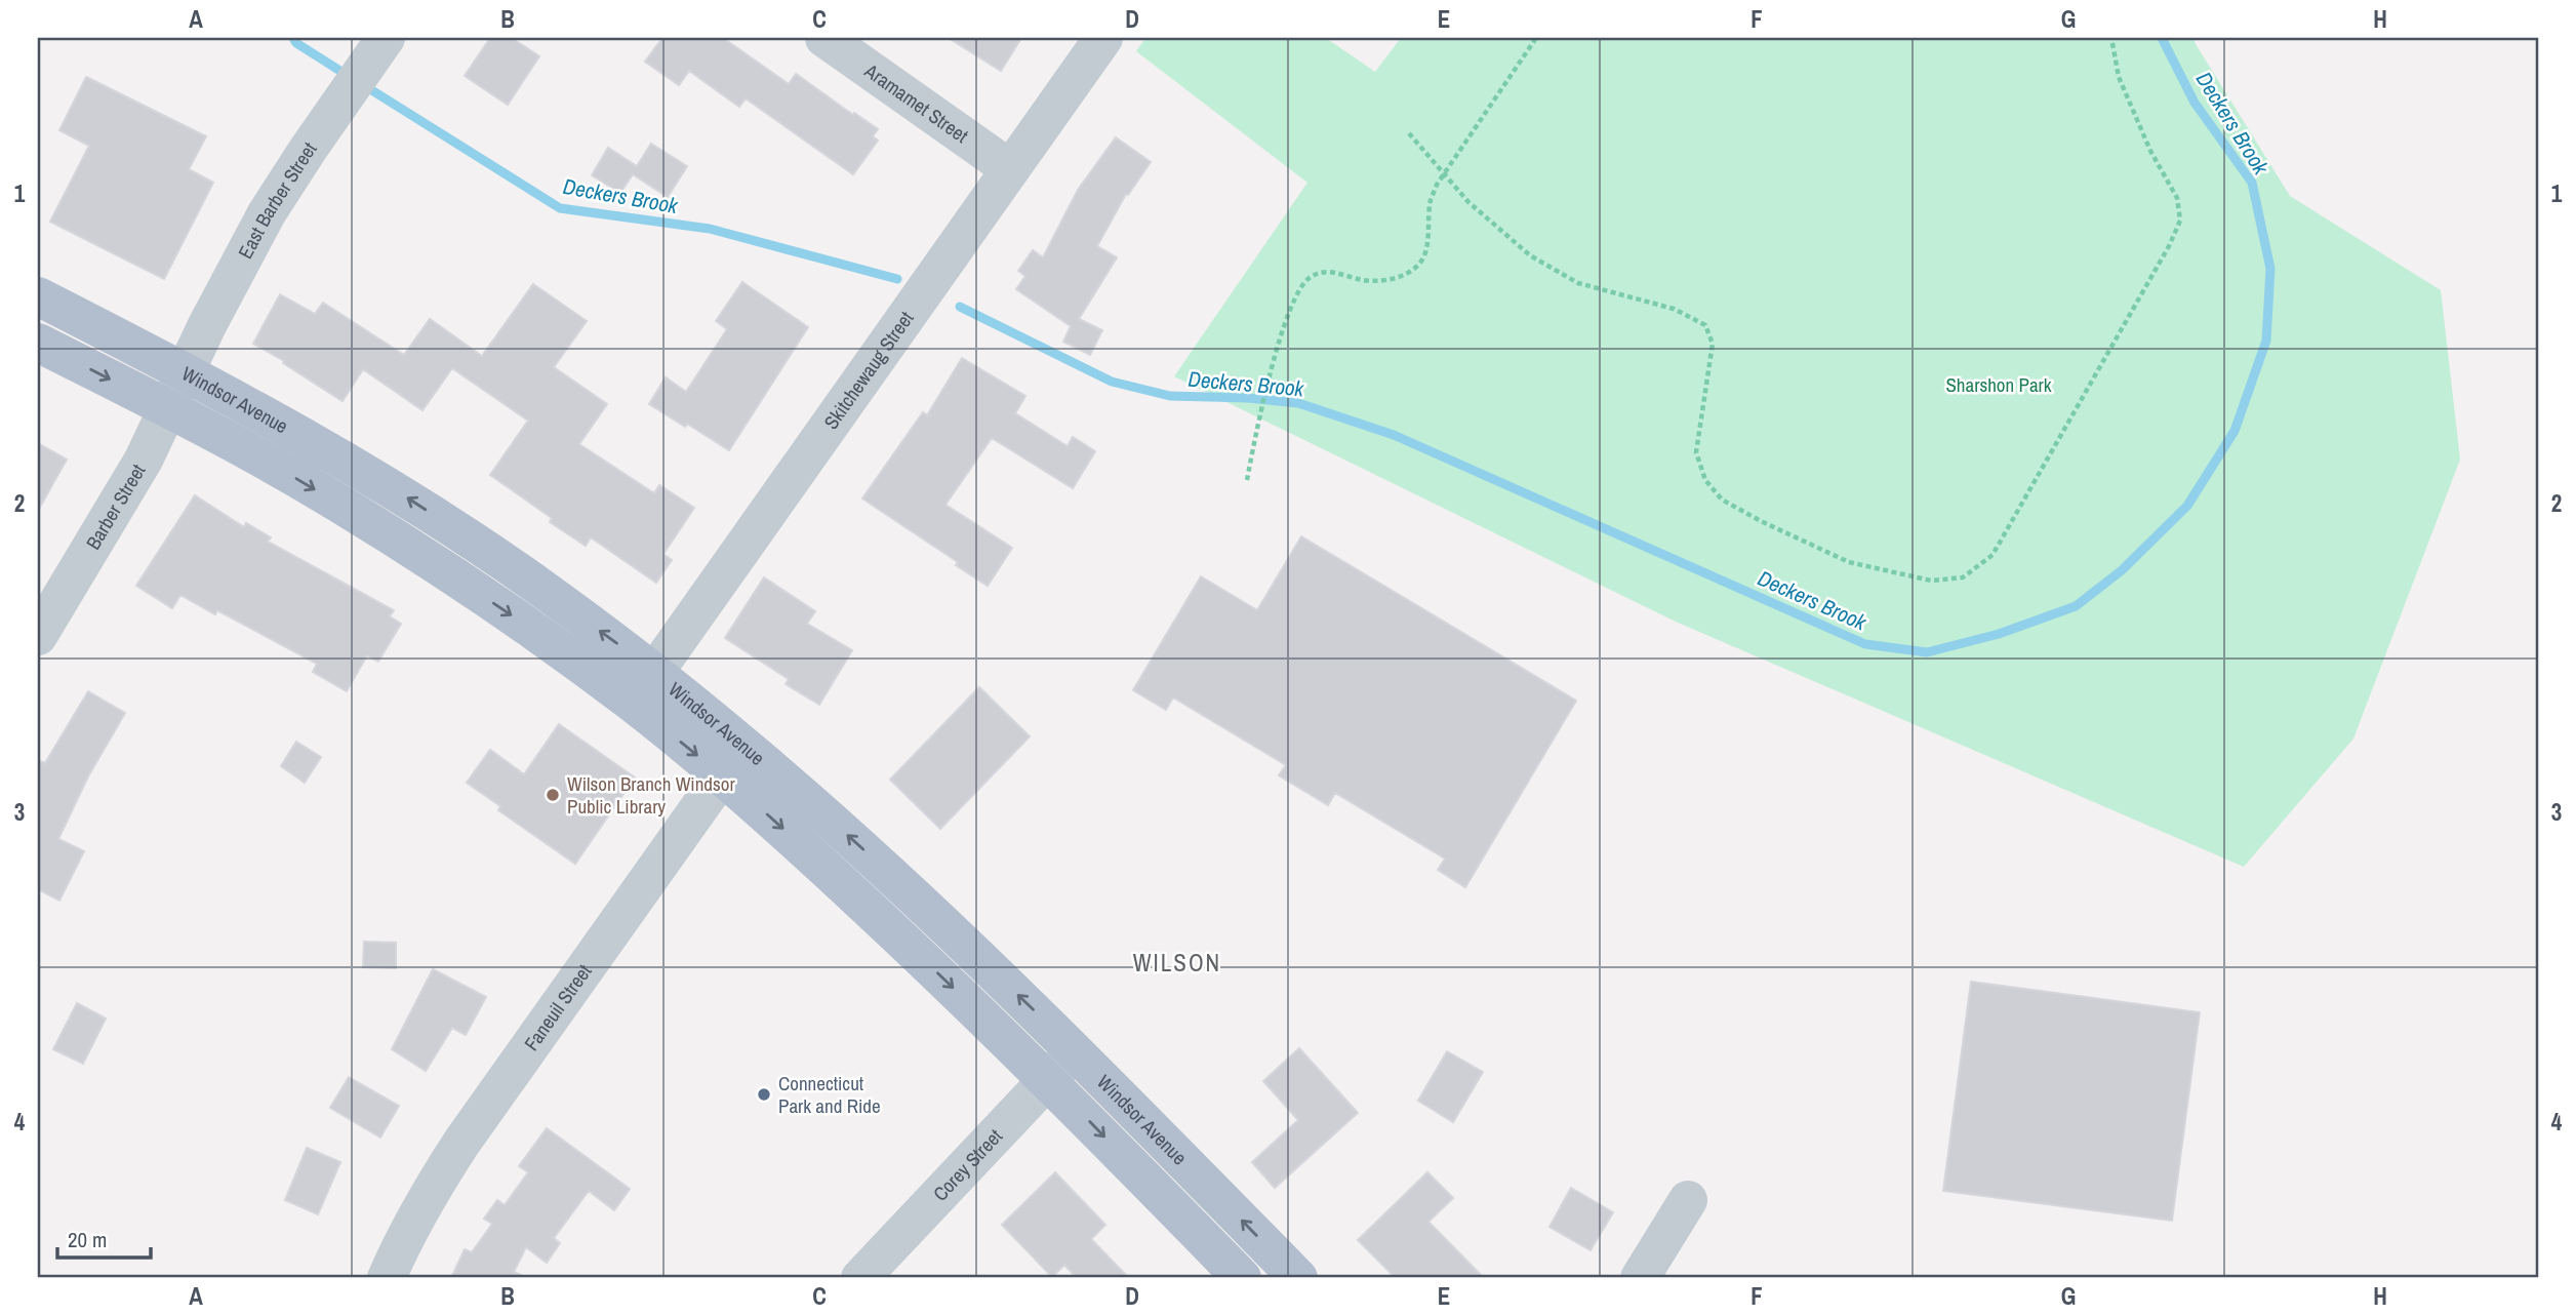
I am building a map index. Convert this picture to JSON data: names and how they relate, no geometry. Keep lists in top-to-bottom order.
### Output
{
  "streets": {
    "main road": ["Windsor Avenue"],
    "street": [
      "Aramamet Street",
      "East Barber Street",
      "Skitchewaug Street",
      "Barber Street",
      "Faneuil Street",
      "Corey Street"
    ]
  },
  "crossings": [
    ["Aramamet Street", "Skitchewaug Street"],
    ["East Barber Street", "Windsor Avenue"],
    ["East Barber Street", "Barber Street"],
    ["Skitchewaug Street", "Windsor Avenue"],
    ["Windsor Avenue", "Barber Street"],
    ["Windsor Avenue", "Faneuil Street"],
    ["Windsor Avenue", "Corey Street"]
  ],
  "districts": ["WILSON"],
  "water": ["Deckers Brook"],
  "parks": ["Sharshon Park"],
  "places": ["Wilson Branch Windsor Public Library", "Connecticut Park and Ride"],
  "scale_bar": "20 m",
  "grid": {
    "columns": [
      "A",
      "B",
      "C",
      "D",
      "E",
      "F",
      "G",
      "H"
    ],
    "rows": [
      "1",
      "2",
      "3",
      "4"
    ]
  }
}
